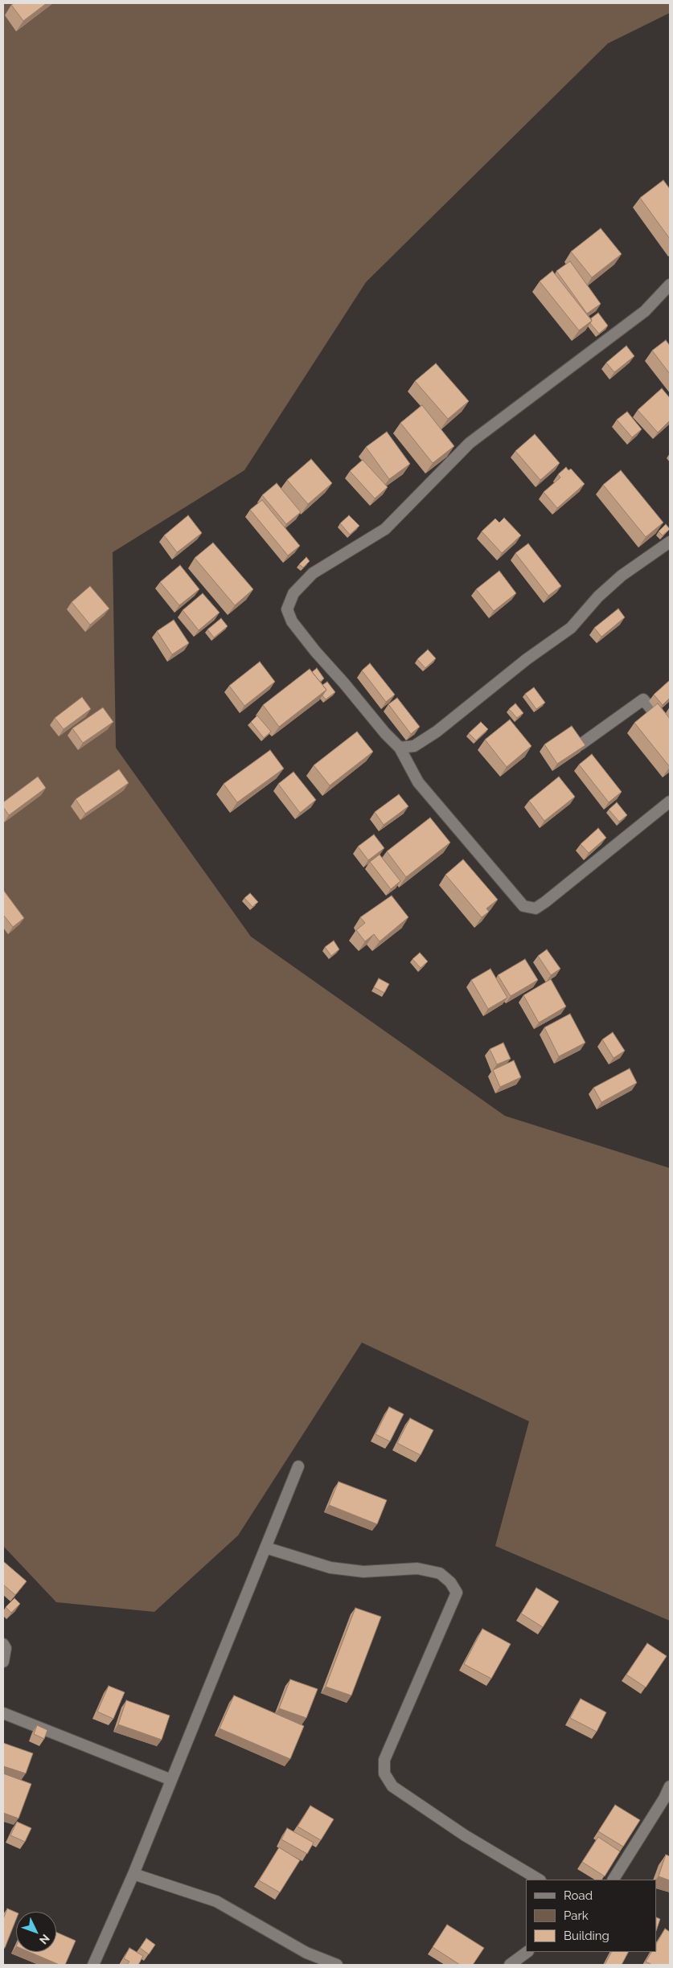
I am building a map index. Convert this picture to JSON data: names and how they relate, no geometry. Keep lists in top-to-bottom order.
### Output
{
  "legend": ["Road", "Park", "Building"],
  "north": "bottom right"
}
